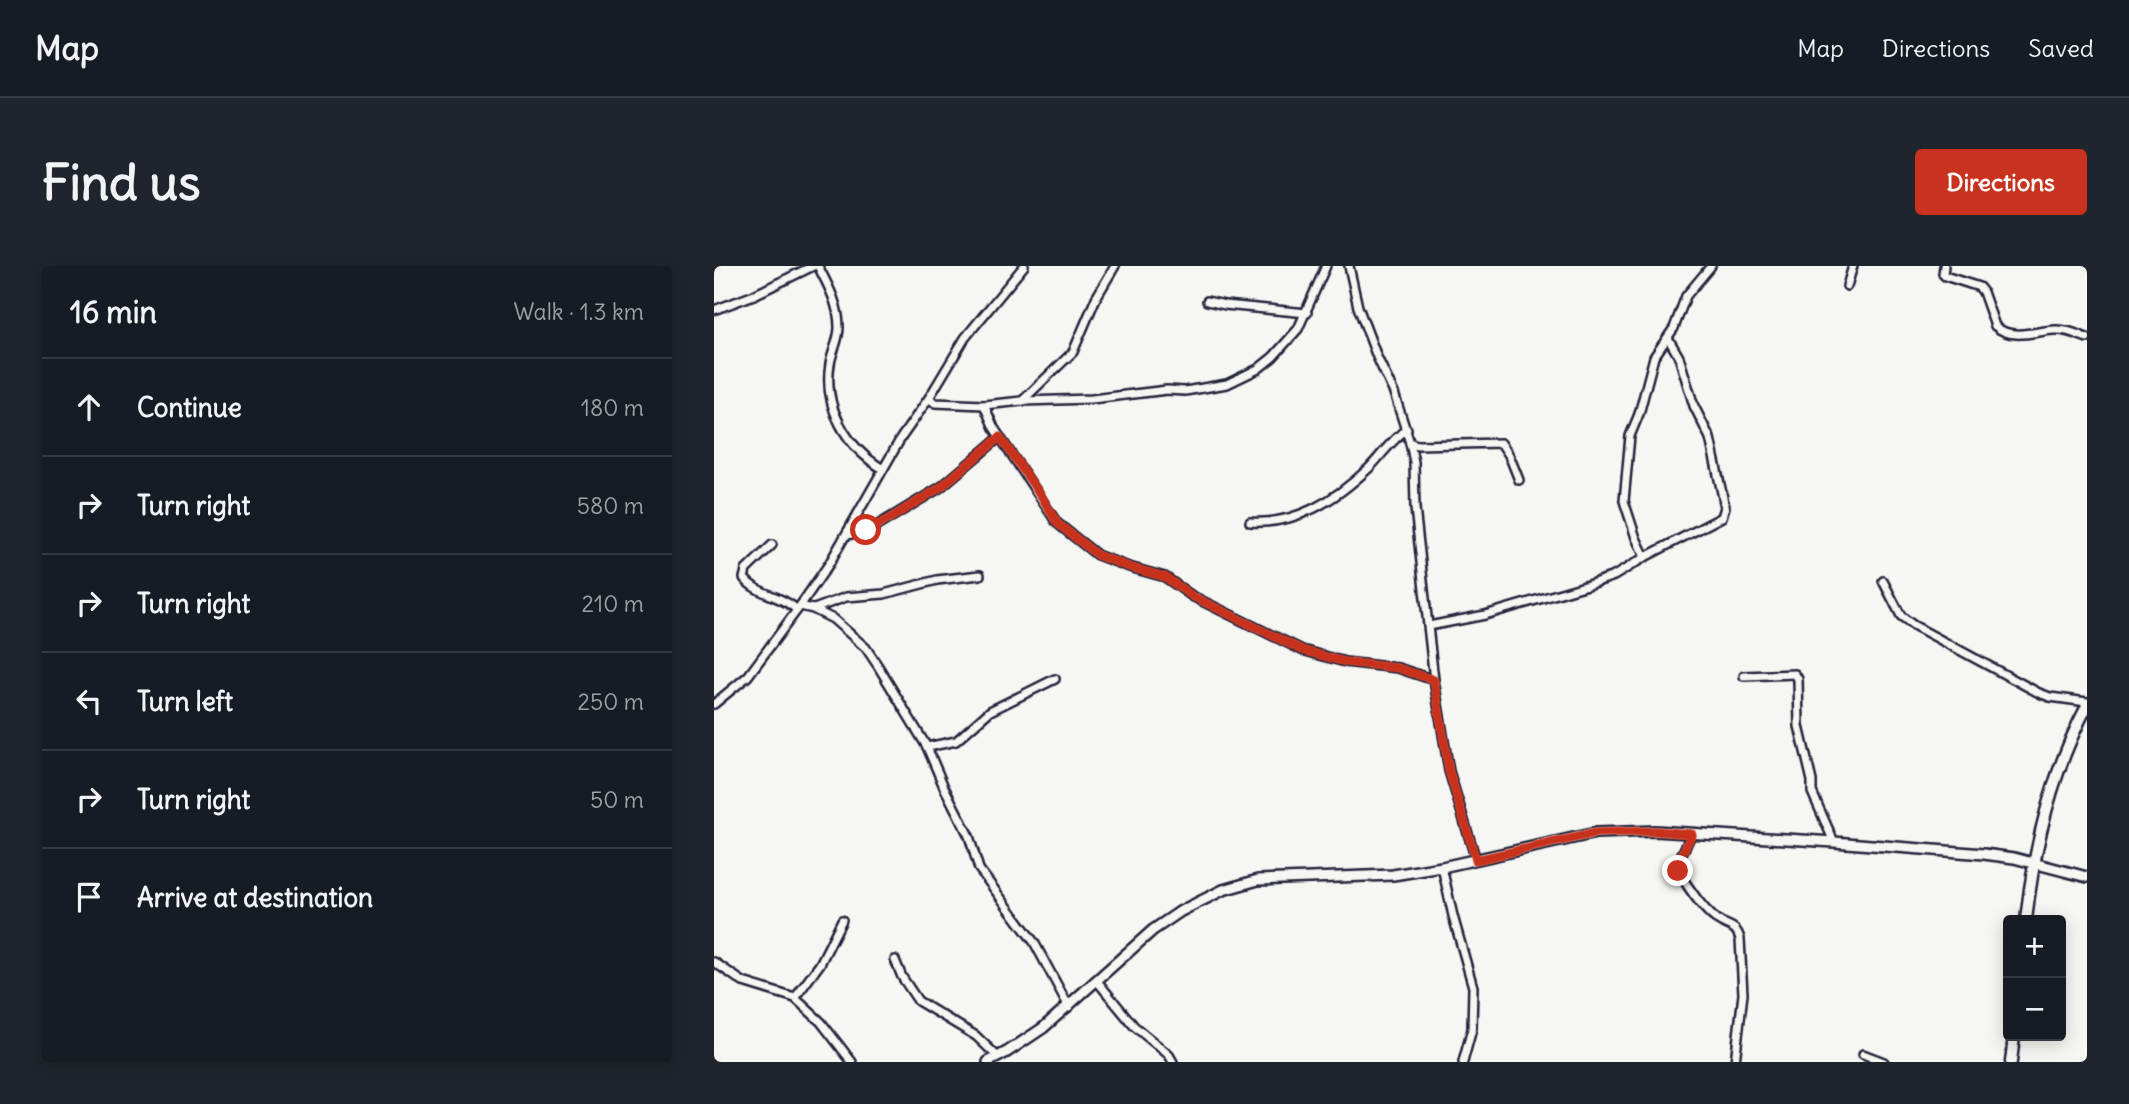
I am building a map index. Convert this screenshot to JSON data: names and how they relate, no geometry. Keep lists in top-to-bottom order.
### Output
{
  "page": {
    "header": "Map",
    "nav": ["Map", "Directions", "Saved"],
    "buttons": "Directions",
    "title": "Find us",
    "heading": ["16 min", "Walk · 1.3 km"],
    "list": [
      ["Continue", "180 m"],
      ["Turn right", "580 m"],
      ["Turn right", "210 m"],
      ["Turn left", "250 m"],
      ["Turn right", "50 m"],
      "Arrive at destination"
    ],
    "map_buttons": ["+", "−"]
  }
}
